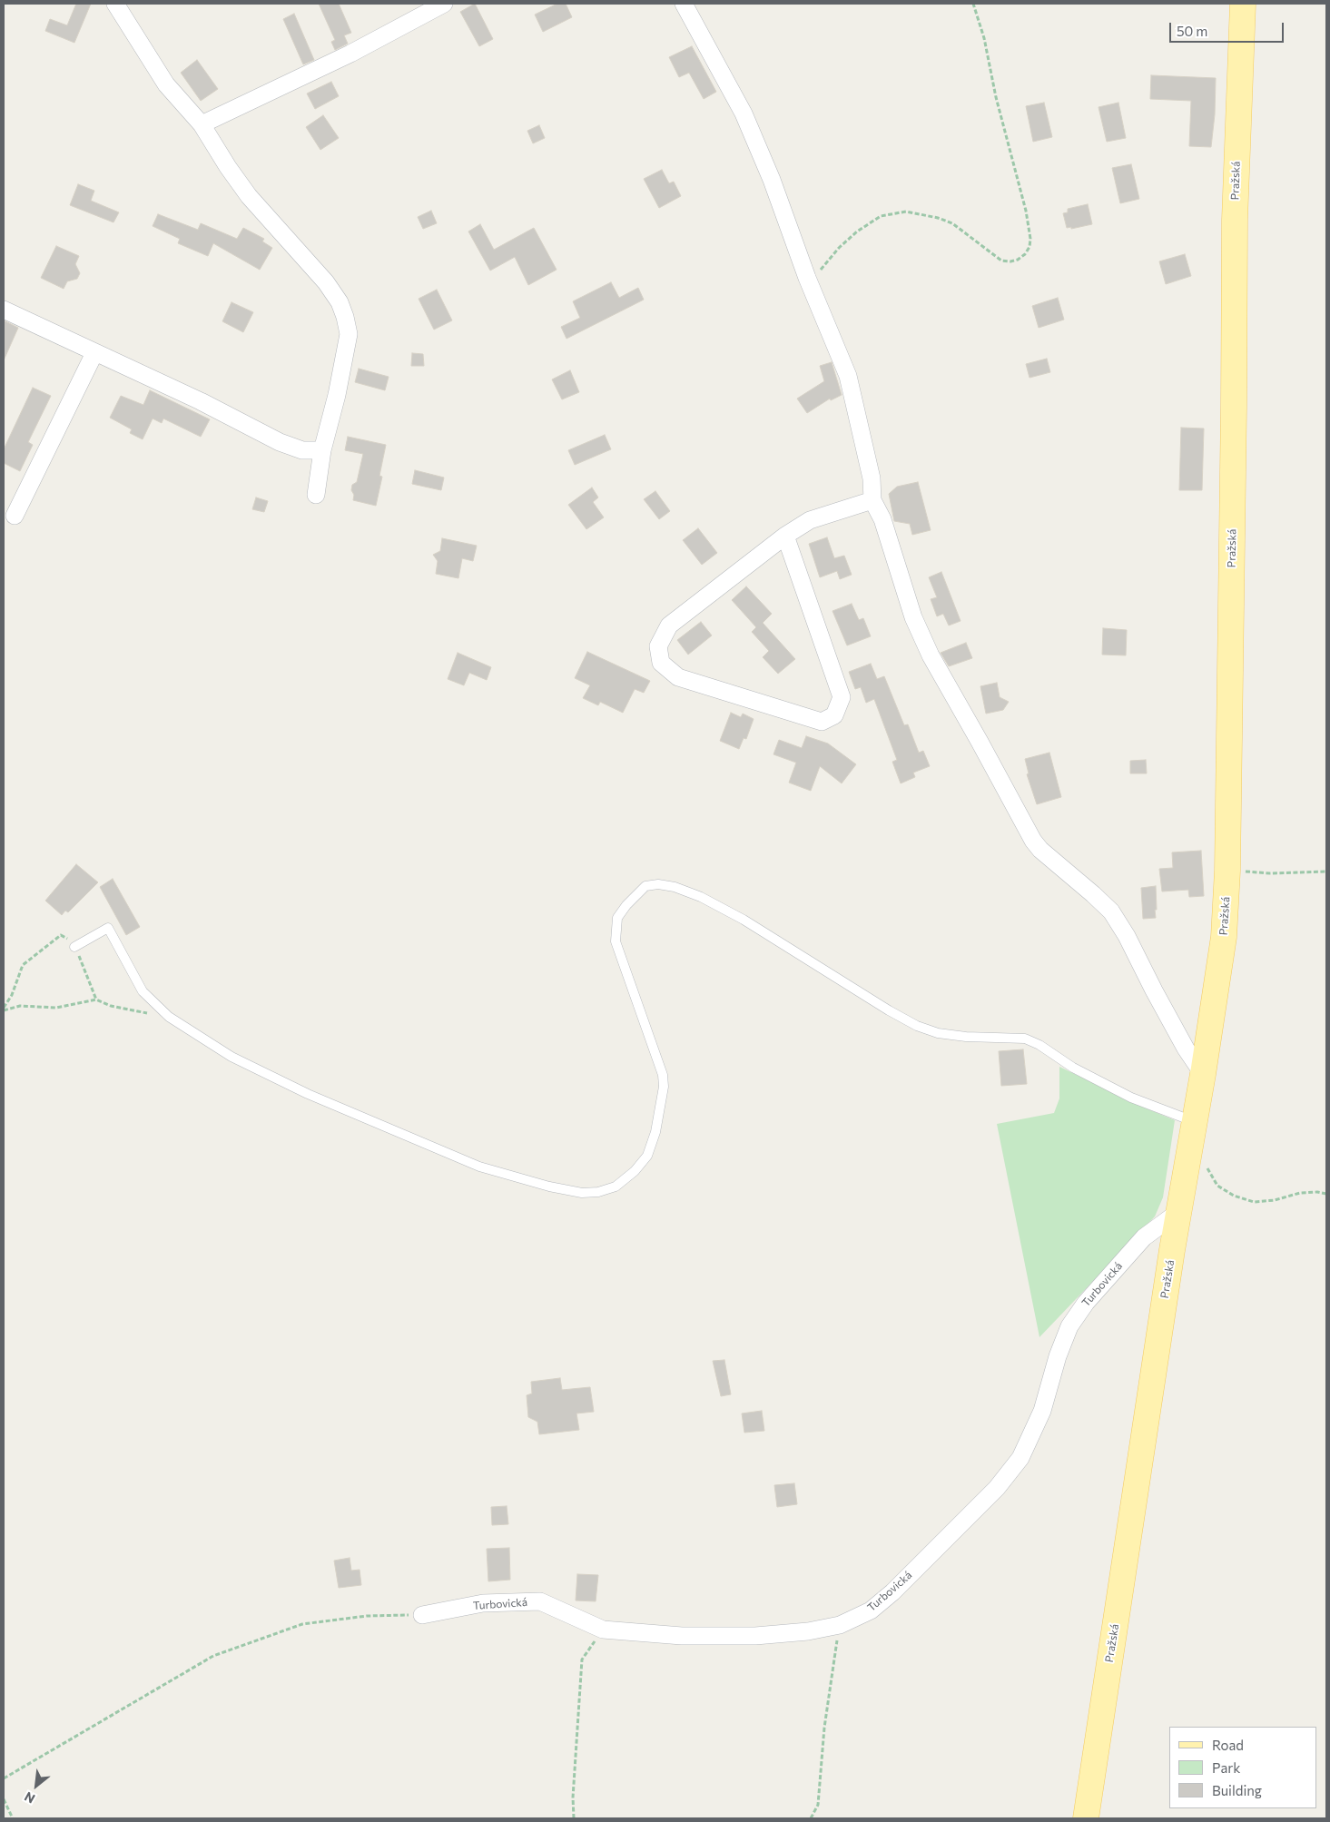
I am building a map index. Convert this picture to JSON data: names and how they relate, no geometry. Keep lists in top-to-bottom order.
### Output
{
  "streets": {
    "main road": ["Pražská"],
    "street": ["Turbovická"]
  },
  "crossings": [
    ["Pražská", "Turbovická"]
  ],
  "legend": ["Road", "Park", "Building"],
  "scale_bar": "50 m",
  "north": "bottom left"
}
